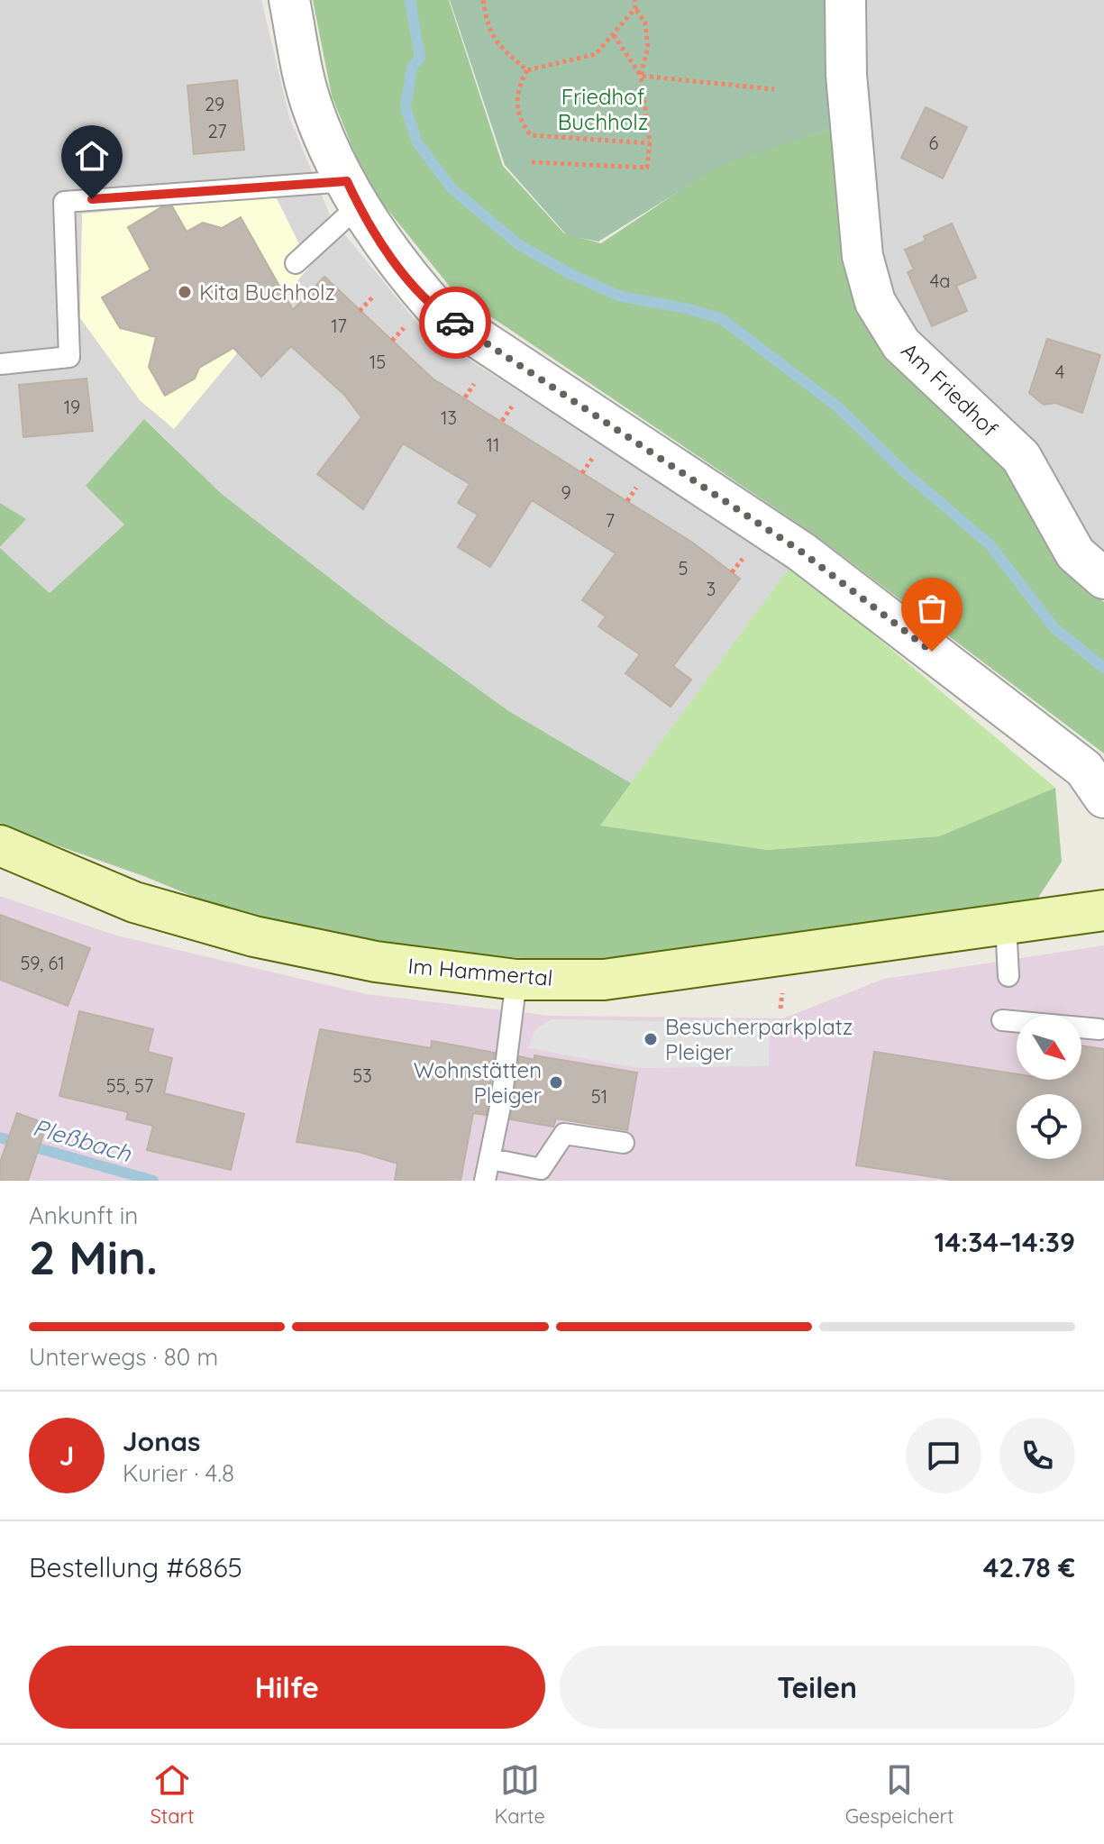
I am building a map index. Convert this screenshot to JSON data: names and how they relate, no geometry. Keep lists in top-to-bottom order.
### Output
{
  "streets": {
    "main road": ["Im Hammertal"],
    "street": ["Am Friedhof"]
  },
  "water": ["Pleßbach"],
  "parks": ["Friedhof Buchholz"],
  "places": ["Kita Buchholz", "Besucherparkplatz Pleiger", "Wohnstätten Pleiger"],
  "house_numbers": [
    "29",
    "27",
    "6",
    "4a",
    "17",
    "15",
    "4",
    "19",
    "13",
    "11",
    "9",
    "7",
    "5",
    "3",
    "59, 61",
    "53",
    "55, 57",
    "51"
  ],
  "north": "bottom right",
  "page": {
    "heading": ["2 Min.", "Ankunft in", "14:34–14:39"],
    "panel": [
      "Jonas",
      "Kurier · 4.8",
      "Bestellung #6865",
      "42.78 €"
    ],
    "bar": "Unterwegs · 80 m",
    "round": "J",
    "buttons": ["Hilfe", "Teilen"],
    "tabs": ["Start", "Karte", "Gespeichert"]
  }
}
